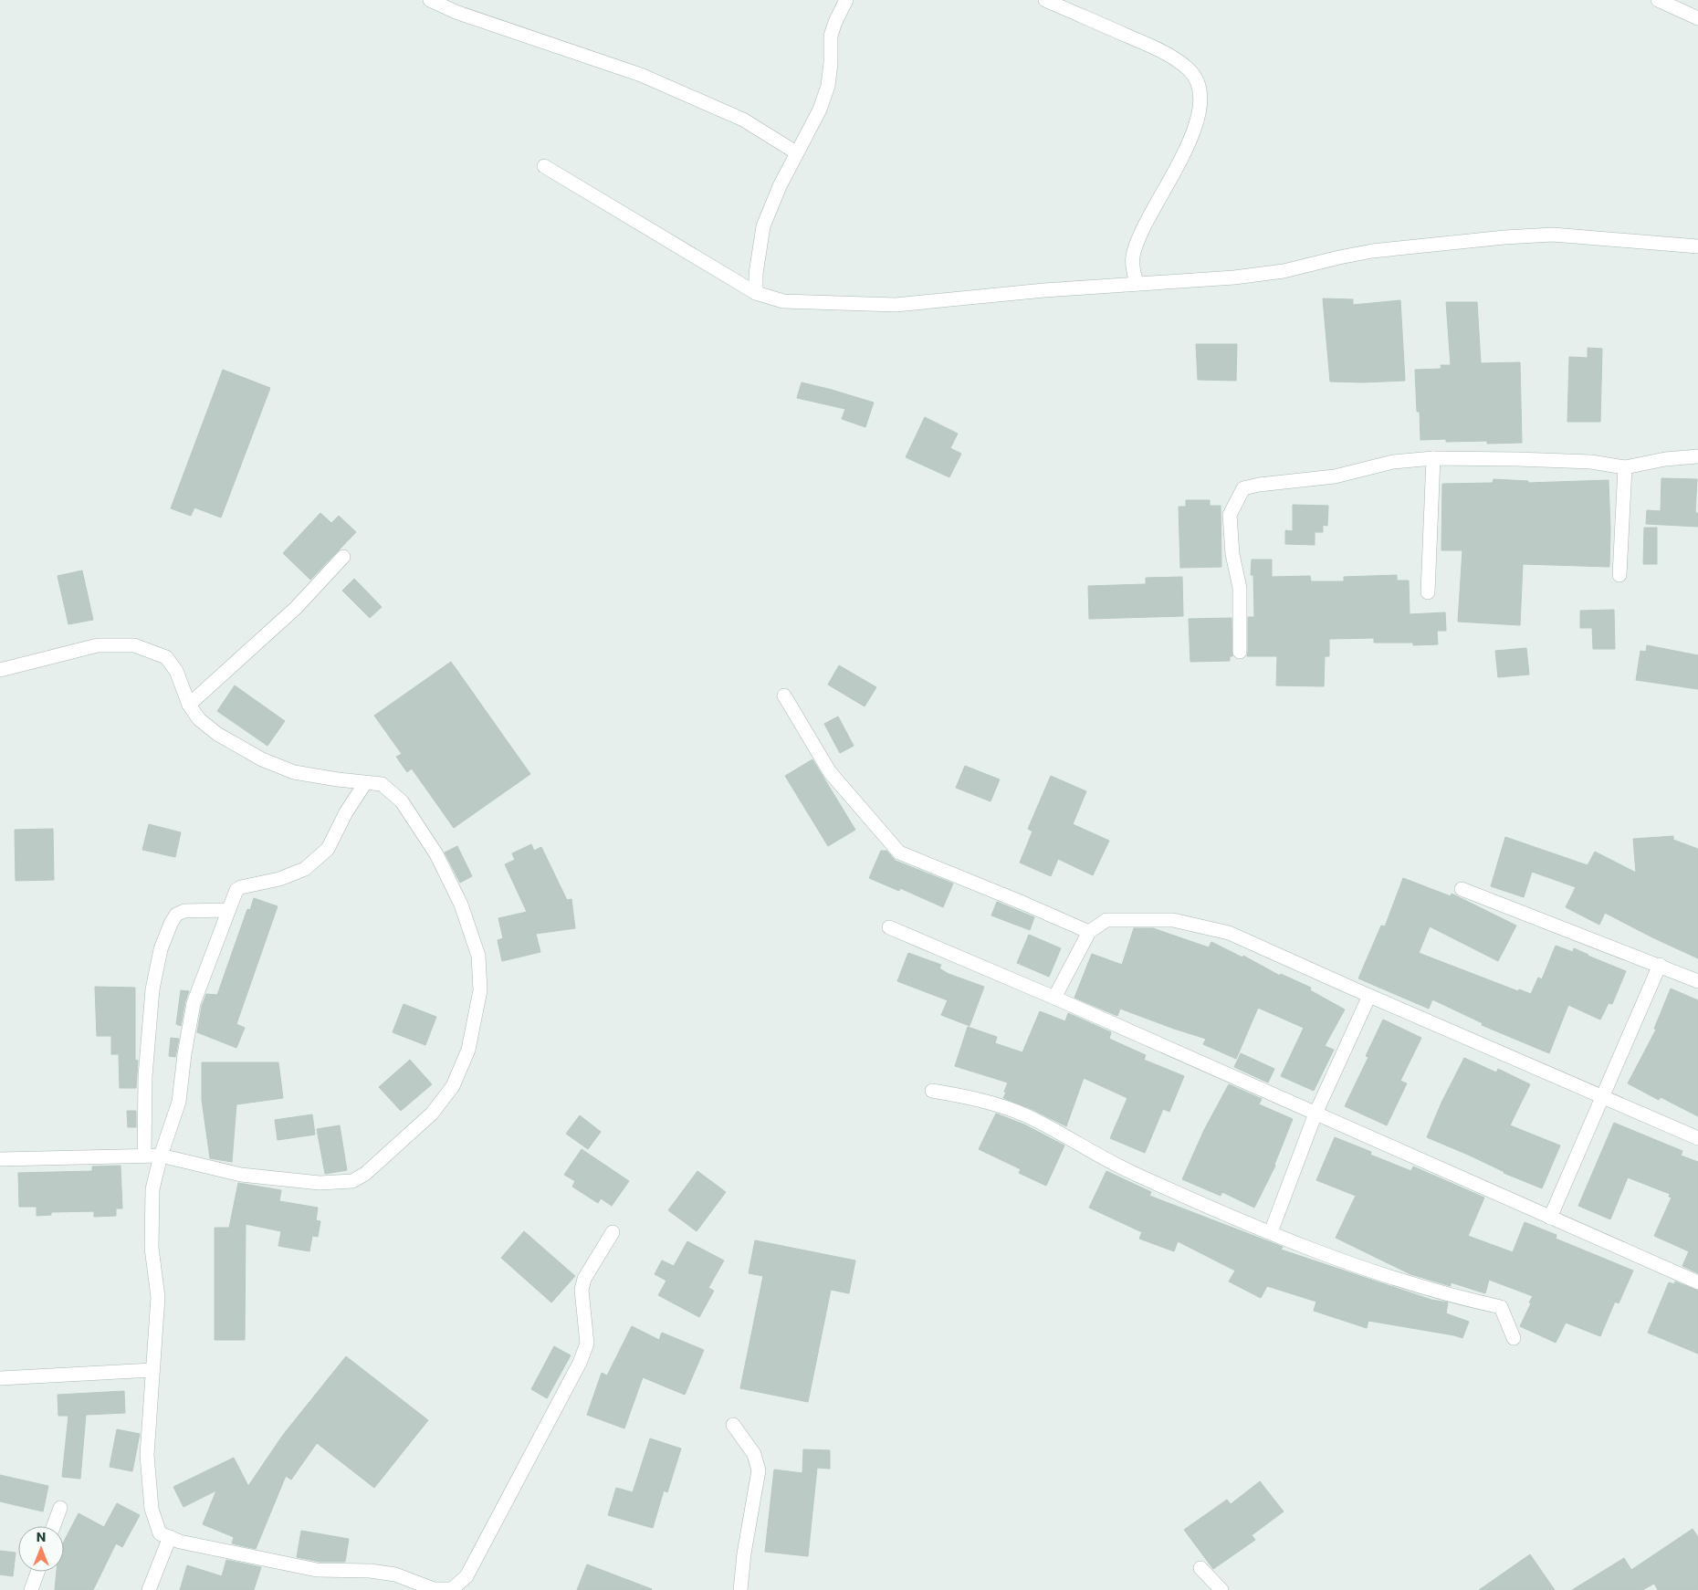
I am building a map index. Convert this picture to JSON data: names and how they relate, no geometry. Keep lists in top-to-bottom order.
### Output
{
  "north": "top"
}
